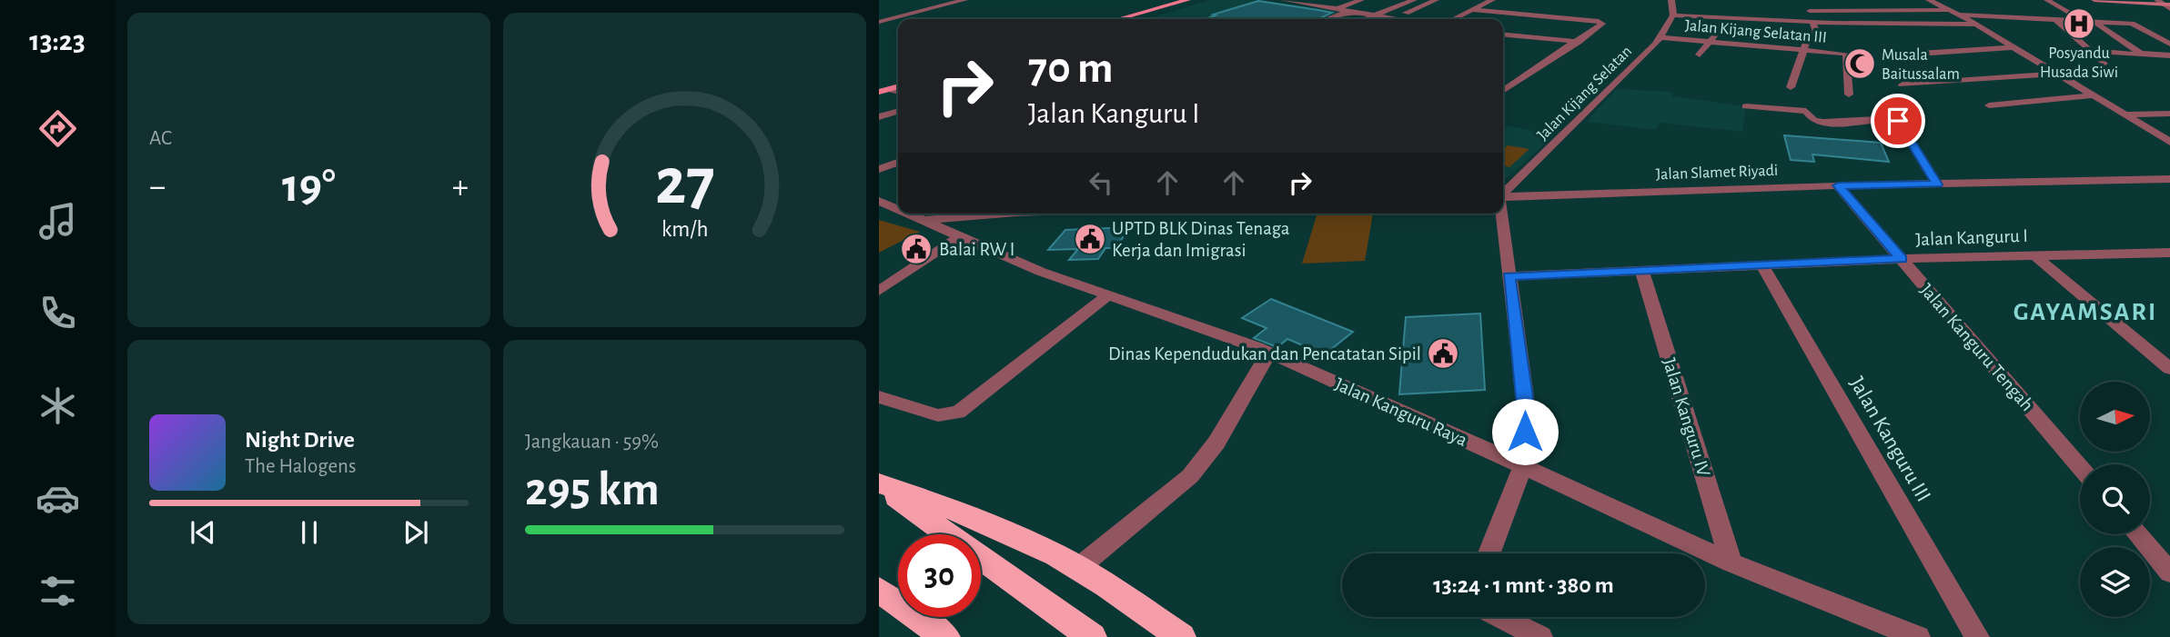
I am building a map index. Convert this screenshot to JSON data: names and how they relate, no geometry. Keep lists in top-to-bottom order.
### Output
{
  "streets": {
    "street": [
      "Jalan Kijang Selatan III",
      "Jalan Kijang Selatan",
      "Jalan Slamet Riyadi",
      "Jalan Kanguru I",
      "Jalan Kanguru Tengah",
      "Jalan Kanguru Raya",
      "Jalan Kanguru IV",
      "Jalan Kanguru III"
    ]
  },
  "crossings": [
    ["Jalan Kijang Selatan III", "Jalan Kijang Selatan"],
    ["Jalan Slamet Riyadi", "Jalan Kanguru Tengah"],
    ["Jalan Kanguru I", "Jalan Kanguru Tengah"],
    ["Jalan Kanguru I", "Jalan Kanguru IV"],
    ["Jalan Kanguru I", "Jalan Kanguru III"],
    ["Jalan Kanguru Raya", "Jalan Kanguru IV"]
  ],
  "districts": ["GAYAMSARI"],
  "places": {
    "hospital": ["Posyandu Husada Siwi"],
    "mosque": ["Musala Baitussalam"],
    "public building": ["UPTD BLK Dinas Tenaga Kerja dan Imigrasi", "Balai RW I", "Dinas Kependudukan dan Pencatatan Sipil"]
  },
  "north": "right",
  "page": {
    "tabs": "13:23",
    "tile": [
      "AC",
      ["Jangkauan · 59%", "295 km"]
    ],
    "turn": ["70 m", "Jalan Kanguru I"],
    "heat": ["−", "19°", "+"],
    "song": ["Night Drive", "The Halogens"],
    "limit": "30",
    "trip": "13:24 · 1 mnt · 380 m",
    "gauge": ["27", "km/h"]
  }
}
